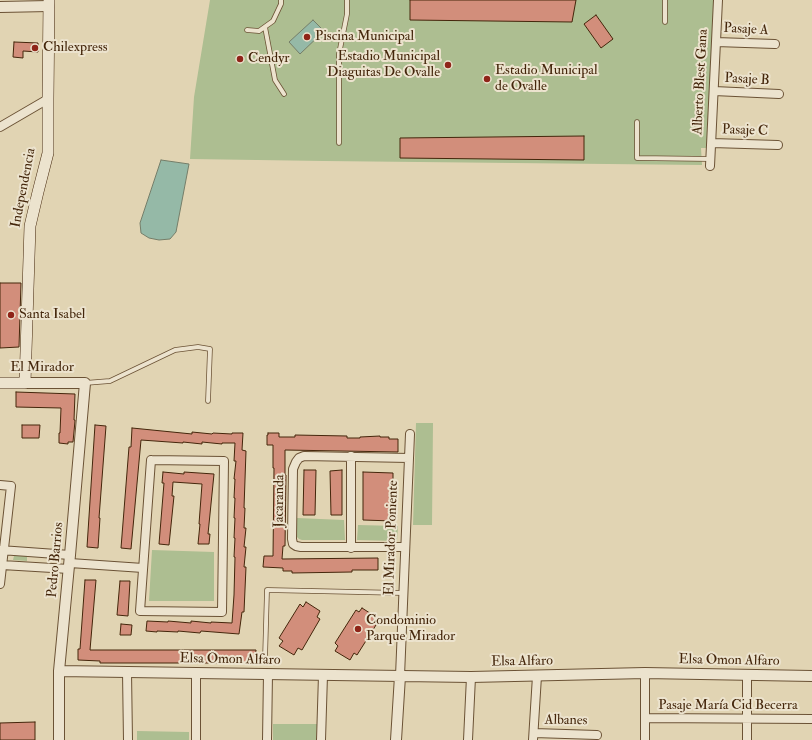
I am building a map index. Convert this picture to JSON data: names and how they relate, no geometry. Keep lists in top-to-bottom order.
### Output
{
  "streets": {
    "main road": ["Independencia", "El Mirador"],
    "street": [
      "Pasaje A",
      "Pasaje B",
      "Alberto Blest Gana",
      "Pasaje C",
      "Jacaranda",
      "El Mirador Poniente",
      "Pedro Barrios",
      "Elsa Omon Alfaro",
      "Elsa Alfaro",
      "Pasaje María Cid Becerra",
      "Albanes"
    ]
  },
  "crossings": [
    ["Pasaje A", "Alberto Blest Gana"],
    ["Pasaje B", "Alberto Blest Gana"],
    ["Alberto Blest Gana", "Pasaje C"],
    ["Independencia", "El Mirador"],
    ["El Mirador", "Pedro Barrios"],
    ["Jacaranda", "El Mirador Poniente"],
    ["El Mirador Poniente", "Elsa Omon Alfaro"],
    ["El Mirador Poniente", "Elsa Alfaro"],
    ["Pedro Barrios", "Elsa Omon Alfaro"],
    ["Elsa Omon Alfaro", "Elsa Alfaro"]
  ],
  "places": [
    "Piscina Municipal",
    "Chilexpress",
    "Cendyr",
    "Estadio Municipal Diaguitas De Ovalle",
    "Estadio Municipal de Ovalle",
    "Santa Isabel",
    "Condominio Parque Mirador"
  ]
}
